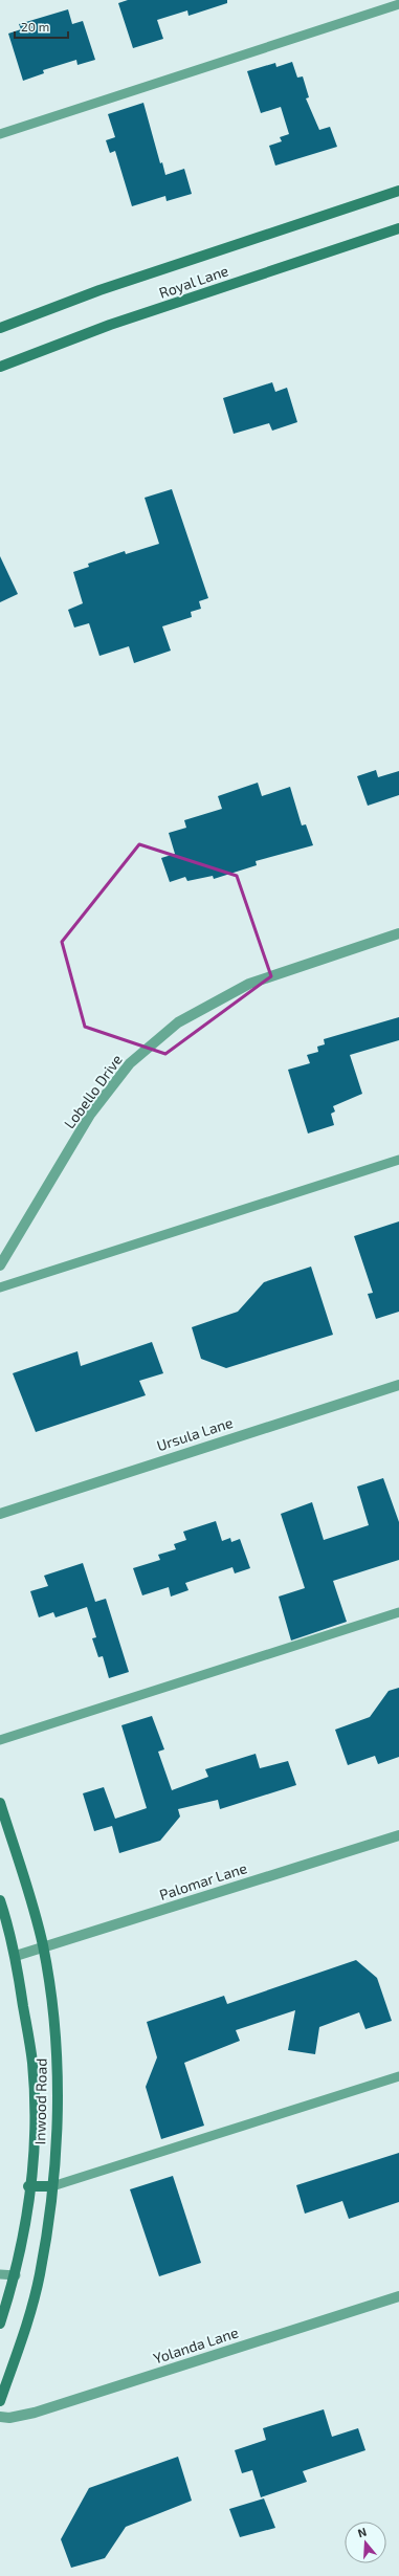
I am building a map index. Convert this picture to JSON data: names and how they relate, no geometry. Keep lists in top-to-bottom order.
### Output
{
  "streets": {
    "main road": ["Royal Lane", "Inwood Road"],
    "street": [
      "Lobello Drive",
      "Ursula Lane",
      "Palomar Lane",
      "Yolanda Lane"
    ]
  },
  "crossings": [
    ["Palomar Lane", "Inwood Road"]
  ],
  "scale_bar": "20 m",
  "north": "top"
}
